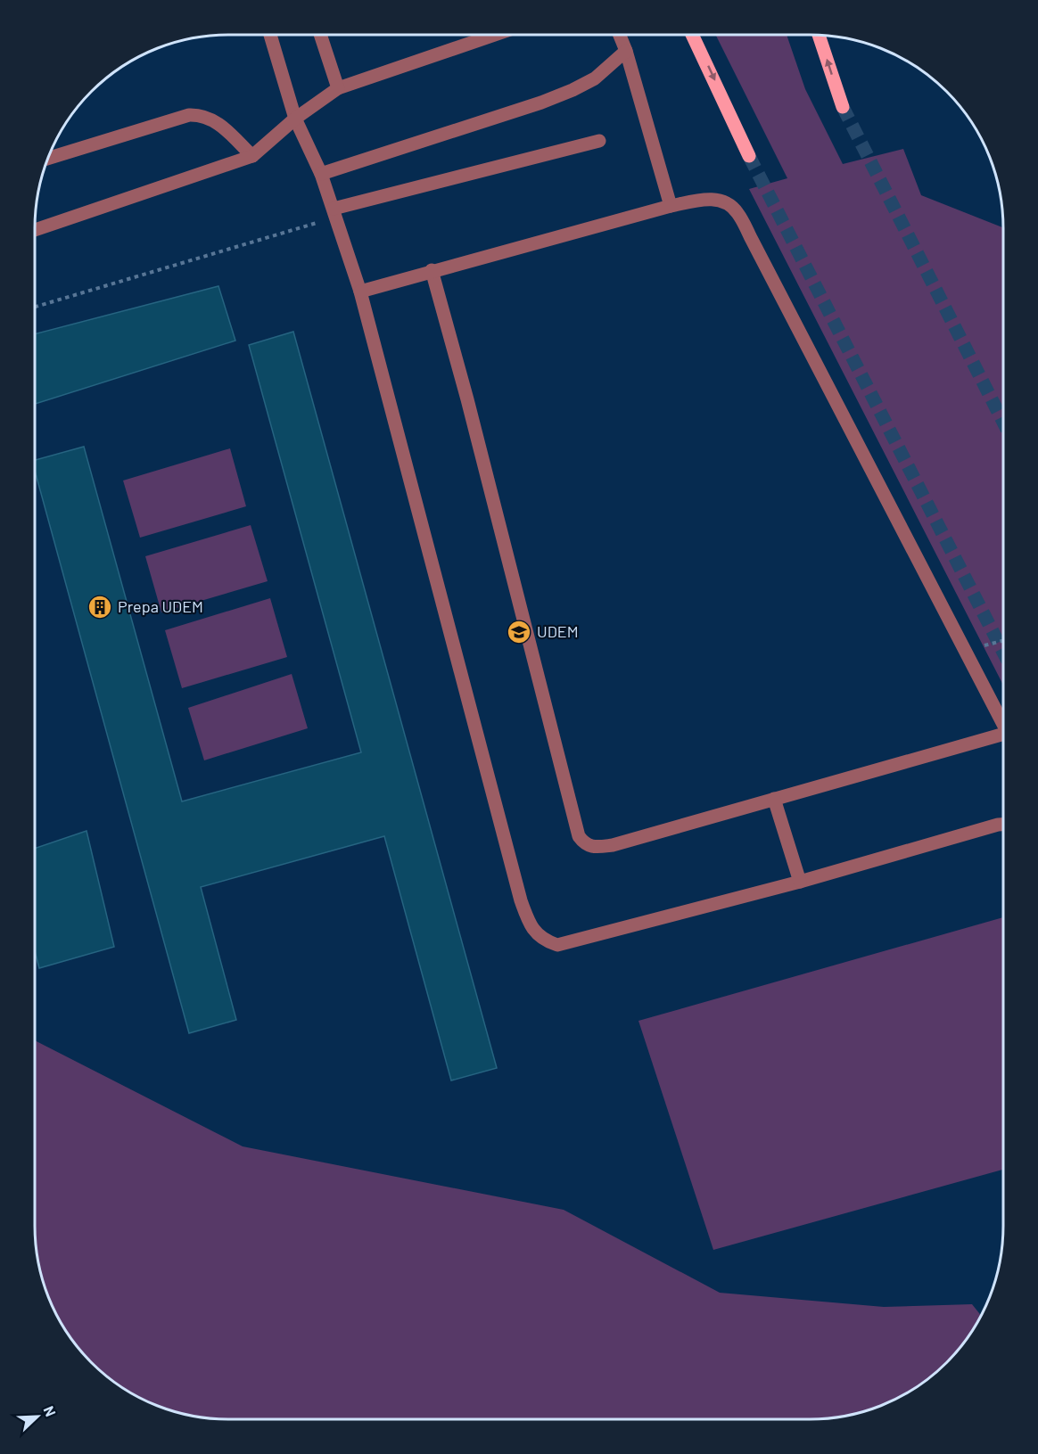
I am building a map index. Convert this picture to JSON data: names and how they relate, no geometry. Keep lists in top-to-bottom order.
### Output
{
  "places": {
    "building": ["Prepa UDEM"],
    "school or university": ["UDEM"]
  },
  "north": "top right"
}
